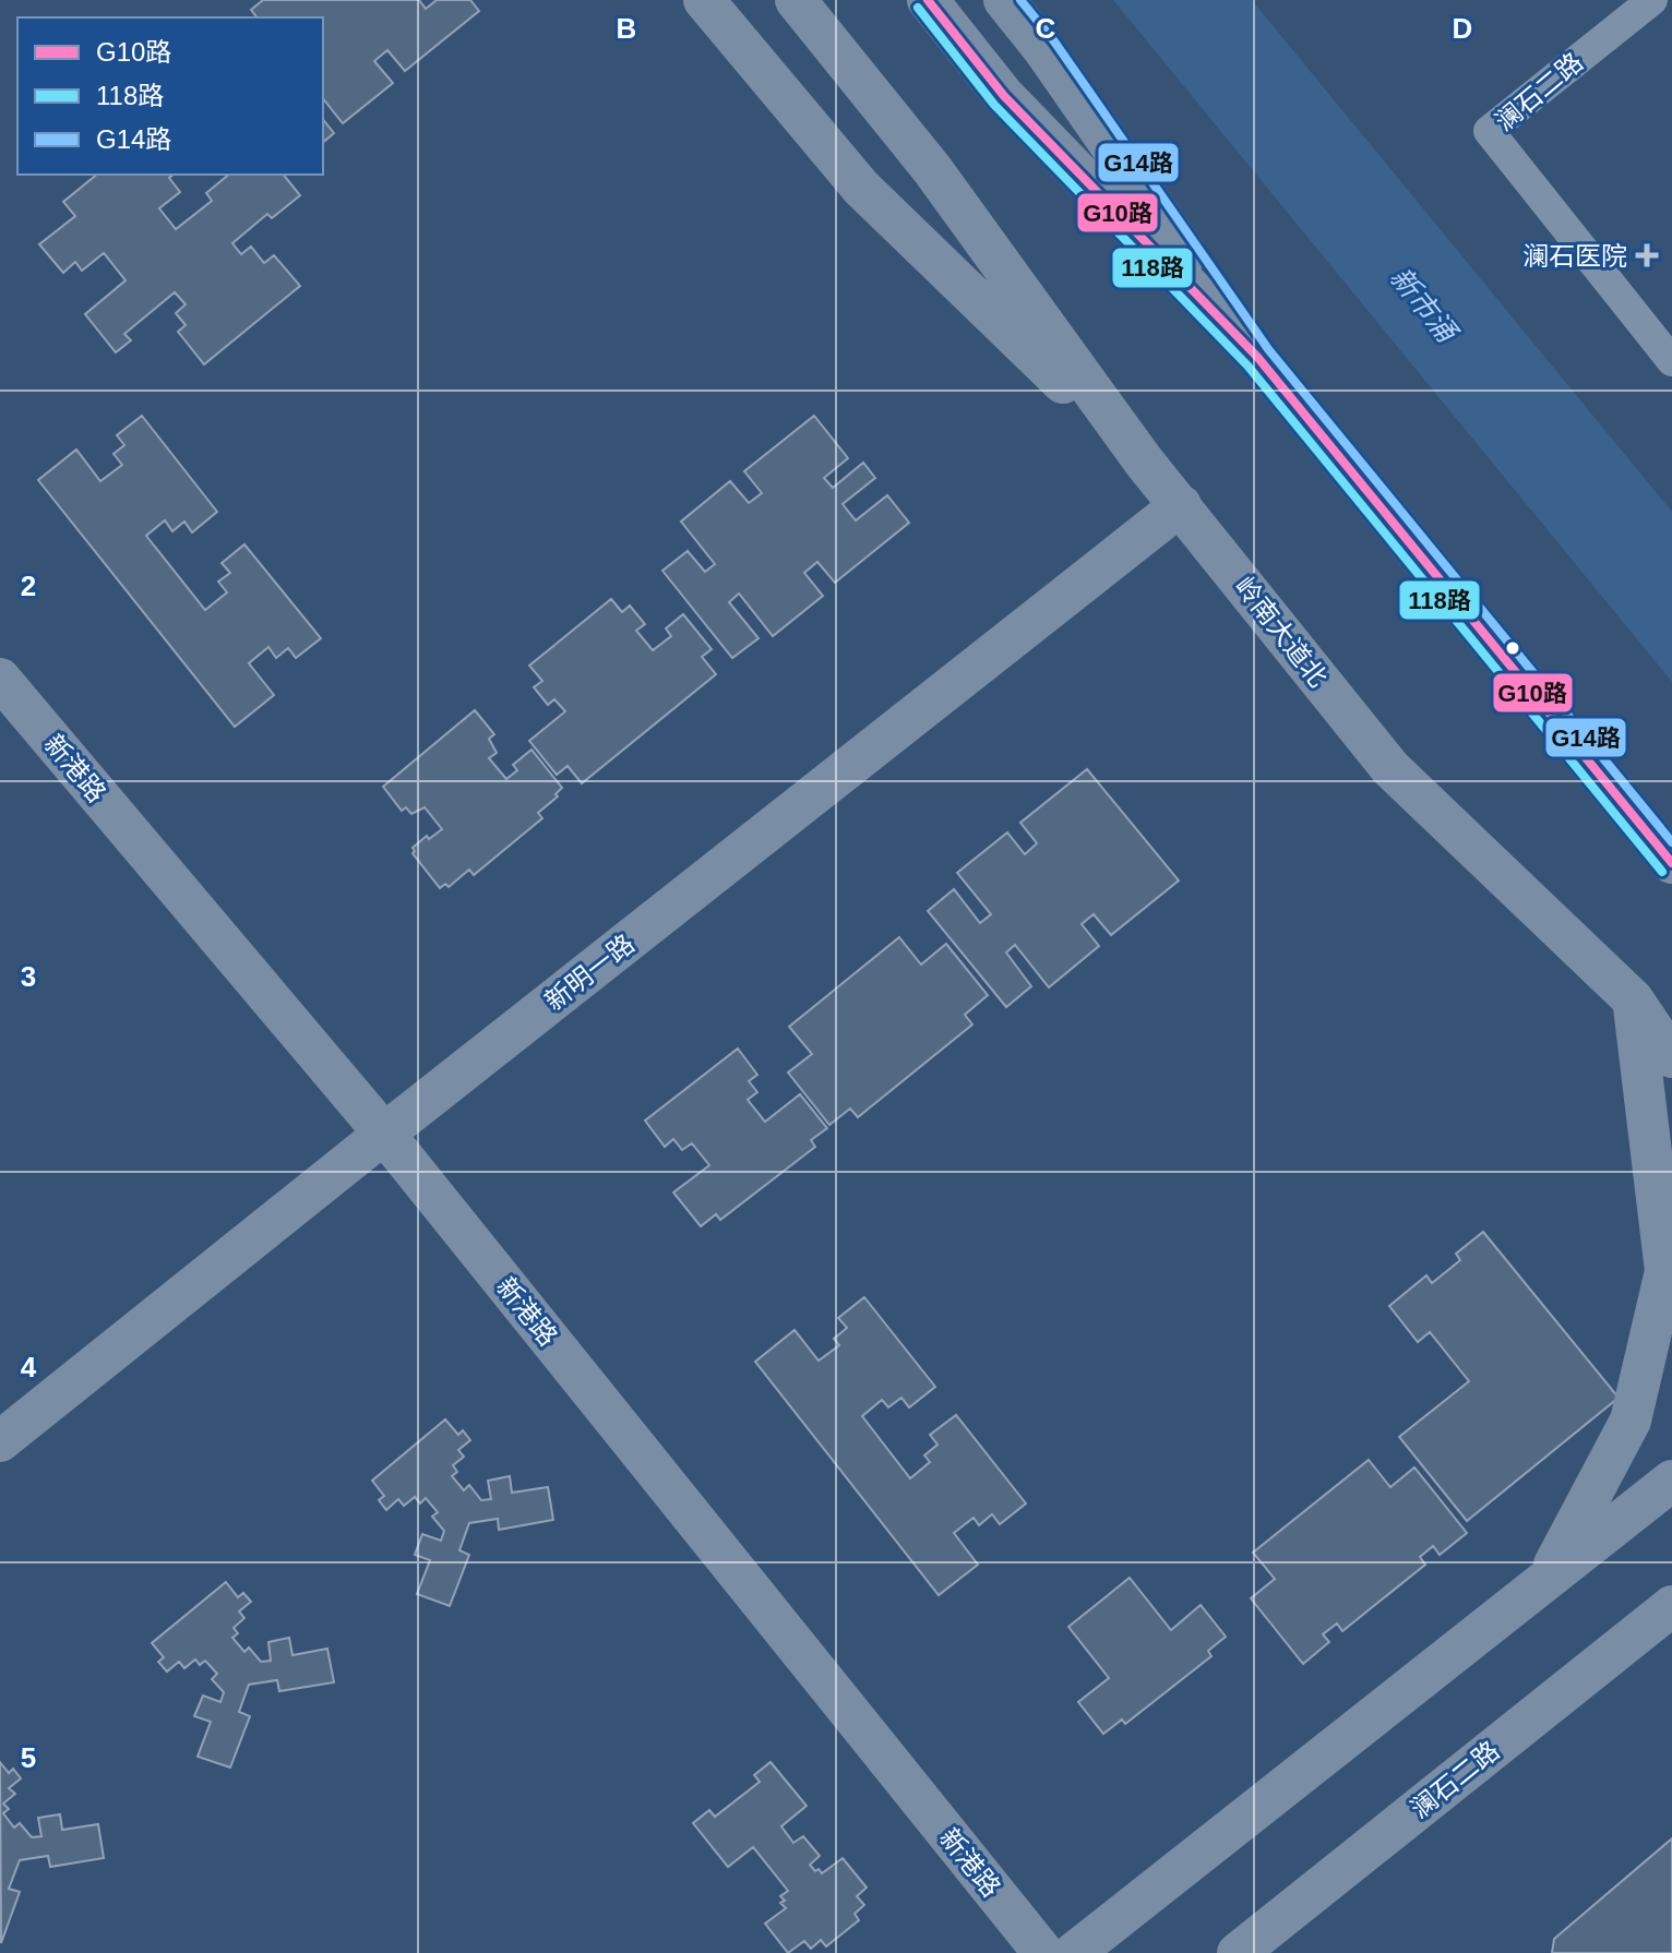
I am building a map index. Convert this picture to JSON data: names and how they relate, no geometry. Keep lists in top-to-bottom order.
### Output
{
  "streets": {
    "main road": [
      "澜石二路",
      "岭南大道北",
      "新港路",
      "新明一路"
    ]
  },
  "crossings": [
    ["岭南大道北", "新明一路"],
    ["新港路", "新明一路"]
  ],
  "water": ["新市涌"],
  "places": {
    "health": ["澜石医院"]
  },
  "lines": ["transit line G10路", "transit line G14路", "transit line 118路"],
  "legend": ["G10路", "118路", "G14路"],
  "grid": {
    "columns": ["B", "C", "D"],
    "rows": [
      "2",
      "3",
      "4",
      "5"
    ]
  }
}
